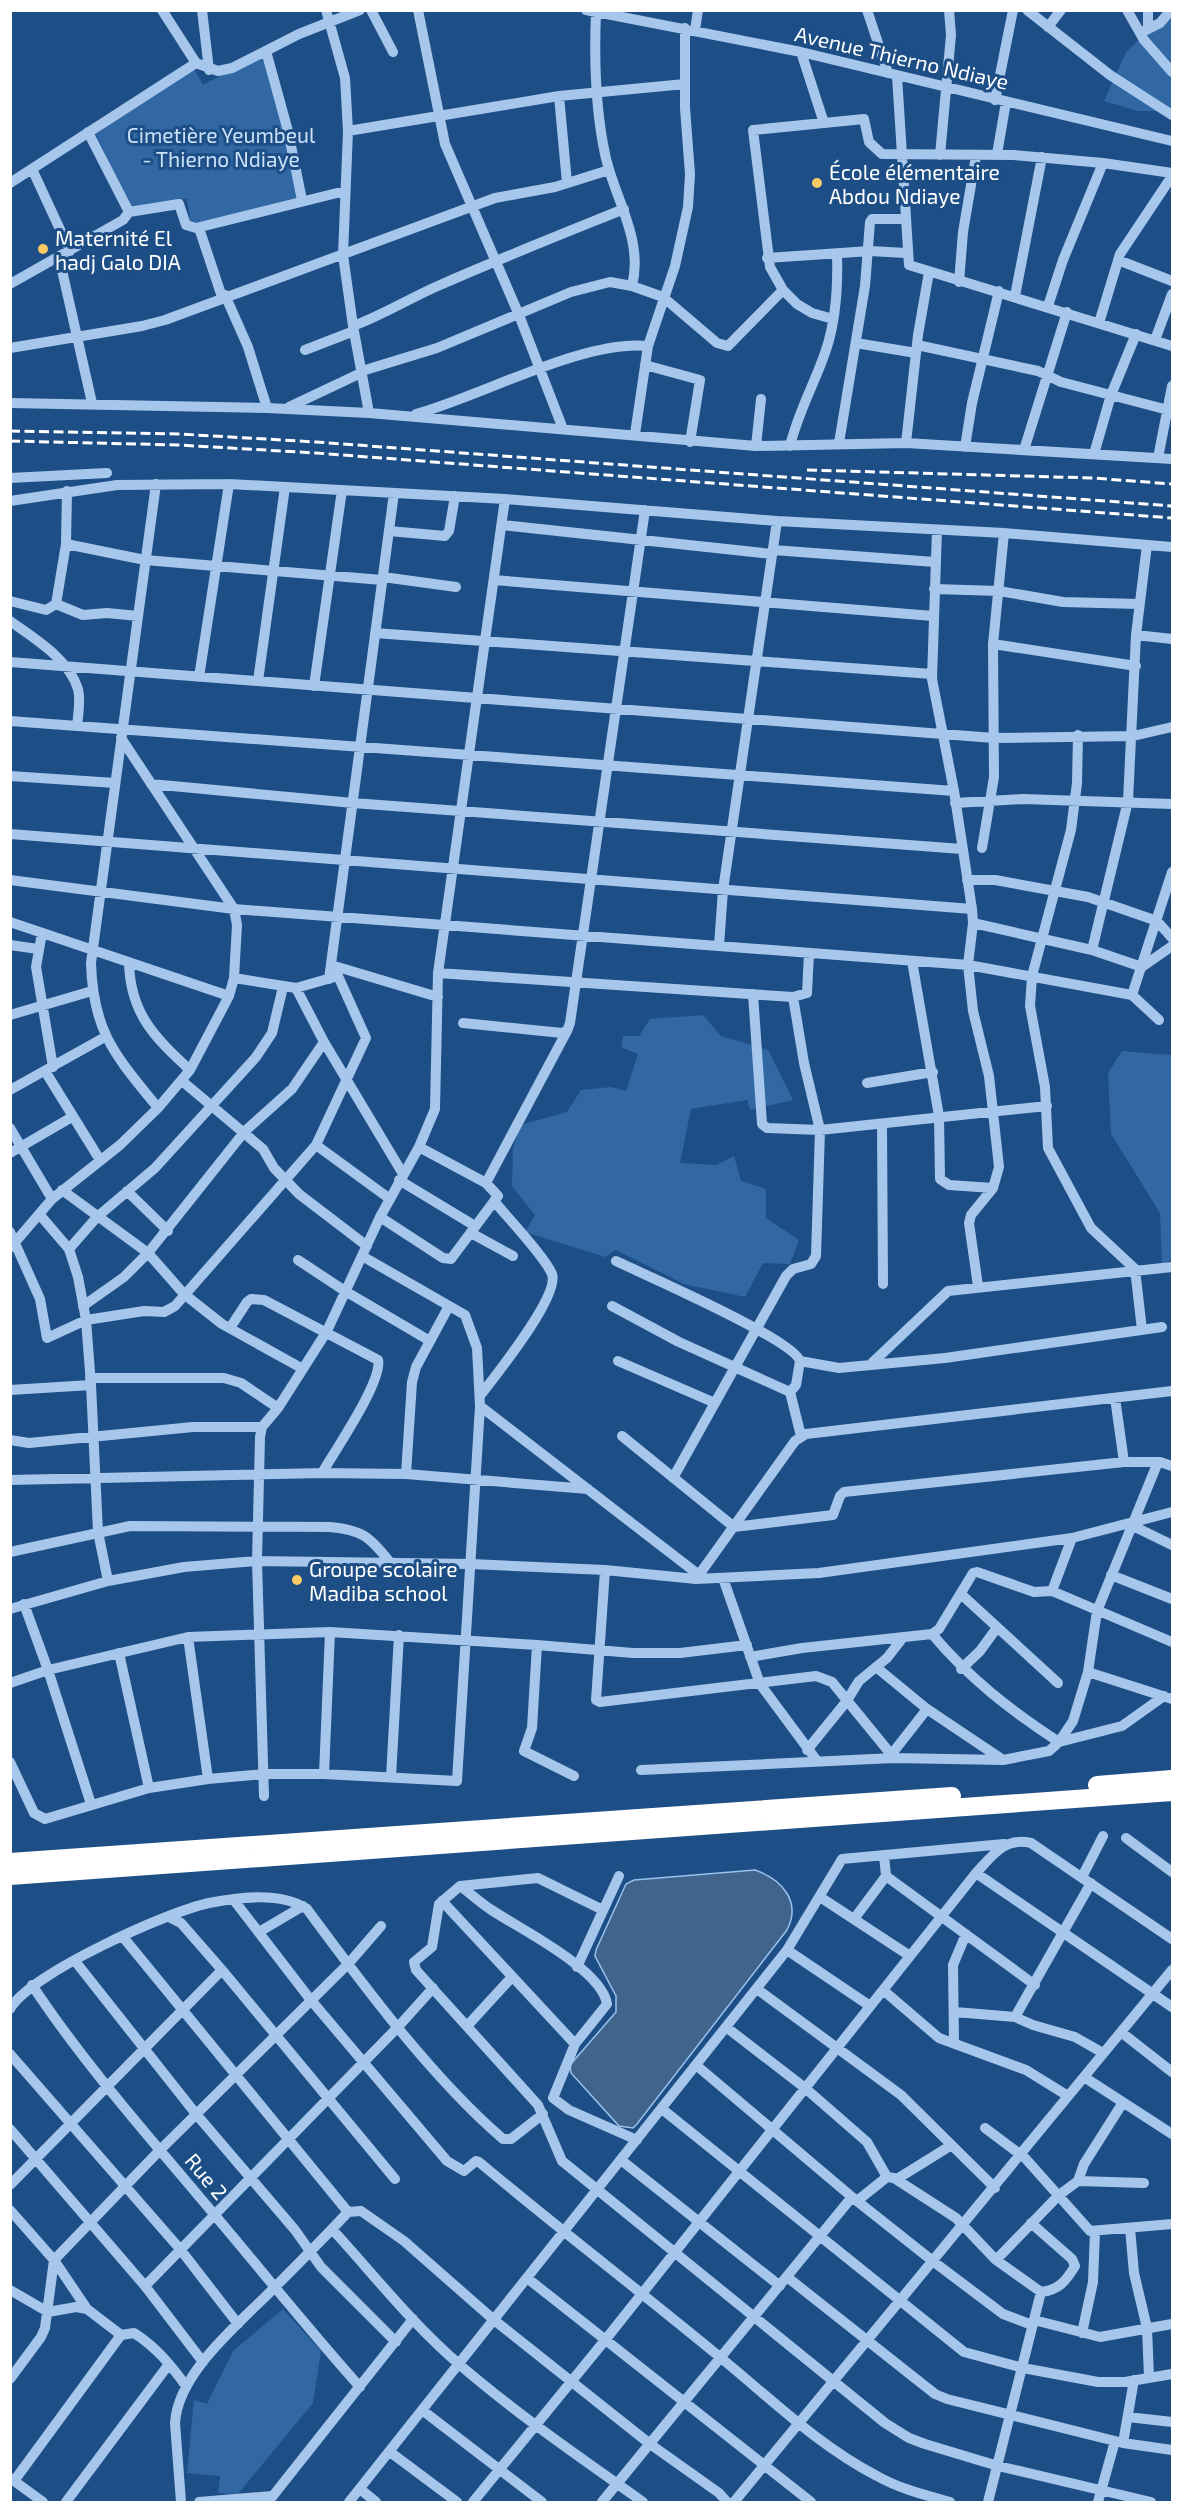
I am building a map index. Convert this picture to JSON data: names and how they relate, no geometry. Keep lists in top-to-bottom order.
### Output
{
  "streets": {
    "street": ["Avenue Thierno Ndiaye", "Rue 2"]
  },
  "parks": ["Cimetière Yeumbeul - Thierno Ndiaye"],
  "places": ["École élémentaire Abdou Ndiaye", "Maternité El hadj Galo DIA", "Groupe scolaire Madiba school"]
}
